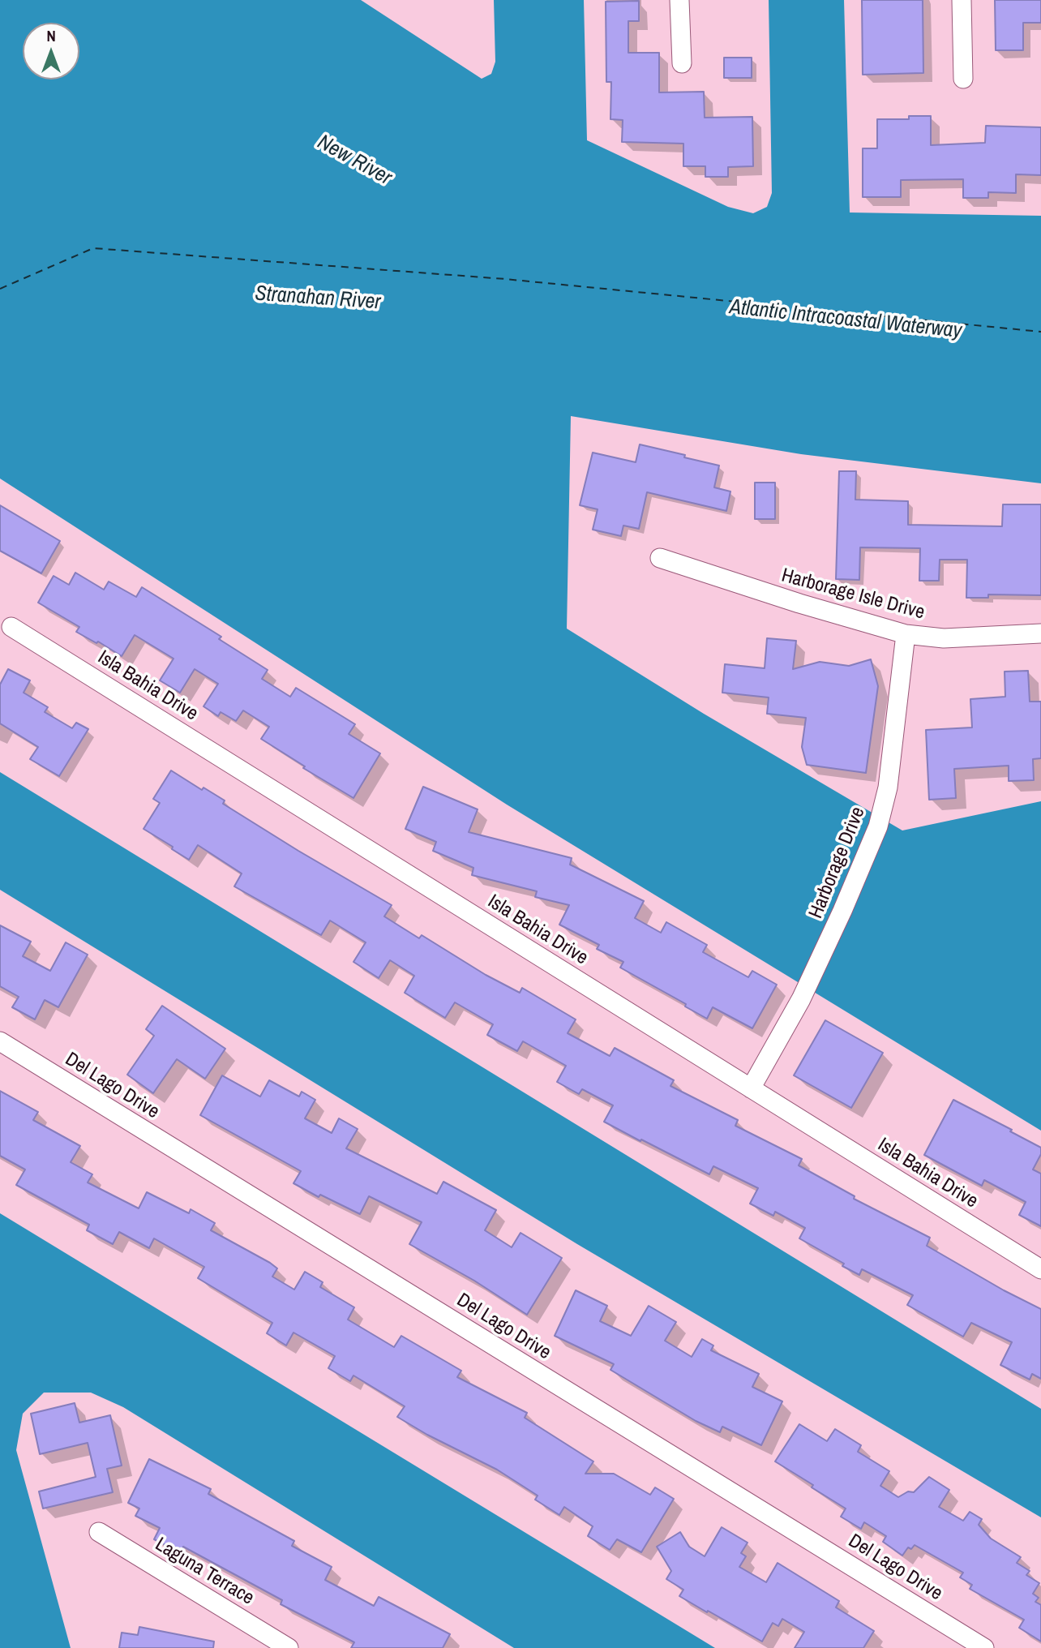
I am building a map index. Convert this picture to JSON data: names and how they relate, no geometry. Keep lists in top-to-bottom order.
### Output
{
  "streets": {
    "street": [
      "Harborage Isle Drive",
      "Isla Bahia Drive",
      "Harborage Drive",
      "Del Lago Drive",
      "Laguna Terrace"
    ]
  },
  "crossings": [
    ["Harborage Isle Drive", "Harborage Drive"],
    ["Isla Bahia Drive", "Harborage Drive"]
  ],
  "water": ["New River", "Stranahan River", "Atlantic Intracoastal Waterway"],
  "north": "top"
}
